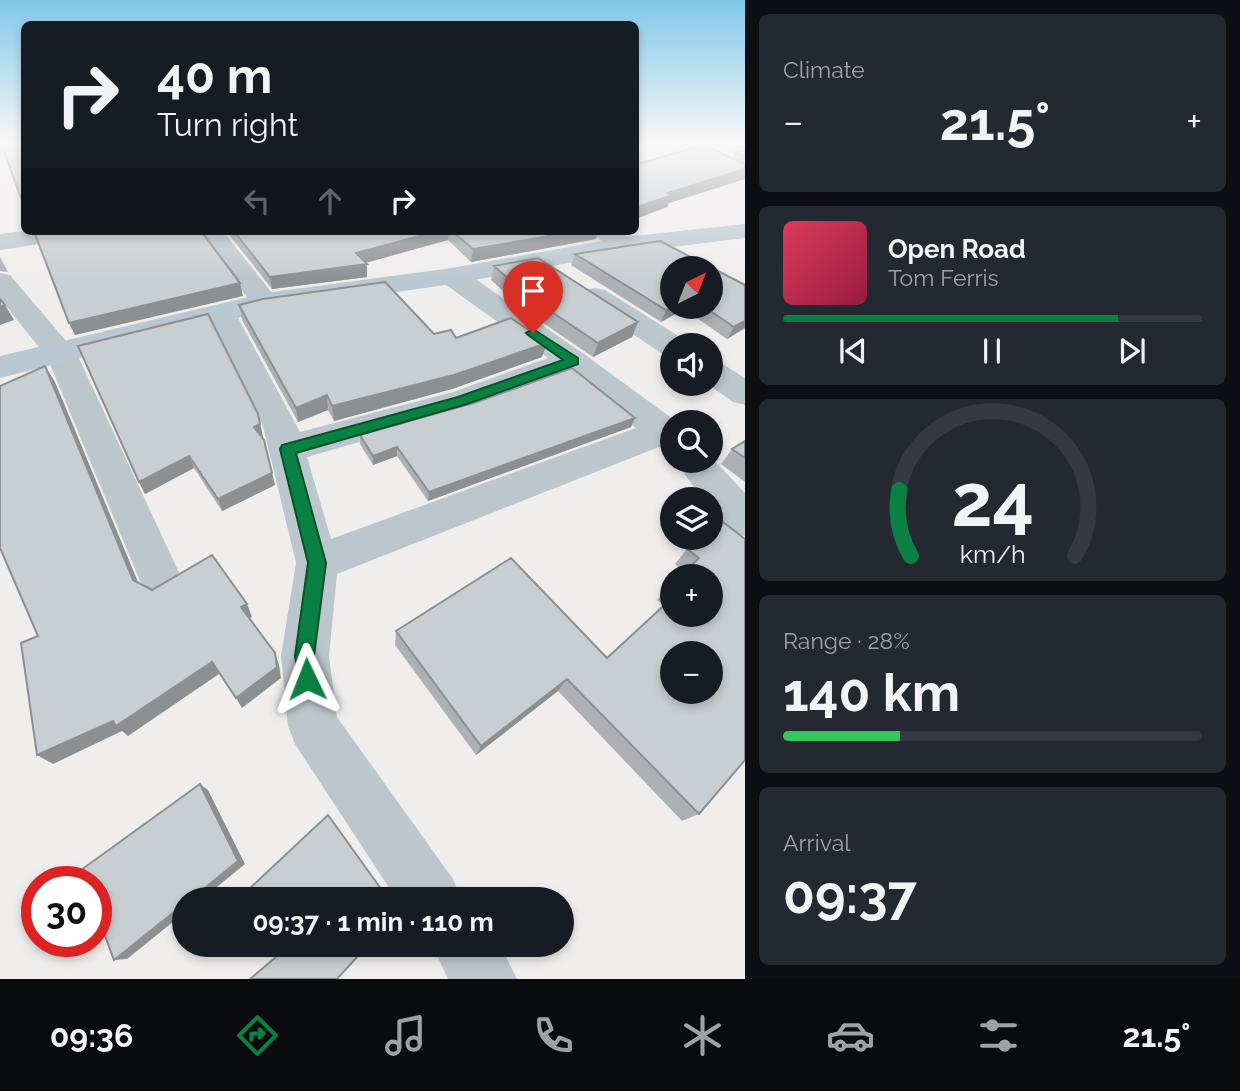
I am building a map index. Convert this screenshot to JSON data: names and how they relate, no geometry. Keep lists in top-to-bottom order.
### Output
{
  "north": "top right",
  "page": {
    "tile": [
      "Climate",
      ["Range · 28%", "140 km"],
      ["Arrival", "09:37"]
    ],
    "turn": ["40 m", "Turn right"],
    "heat": ["−", "21.5°", "+"],
    "song": ["Open Road", "Tom Ferris"],
    "map_buttons": ["+", "−"],
    "limit": "30",
    "trip": "09:37 · 1 min · 110 m",
    "tabs": ["09:36", "21.5°"],
    "gauge": ["24", "km/h"]
  }
}
